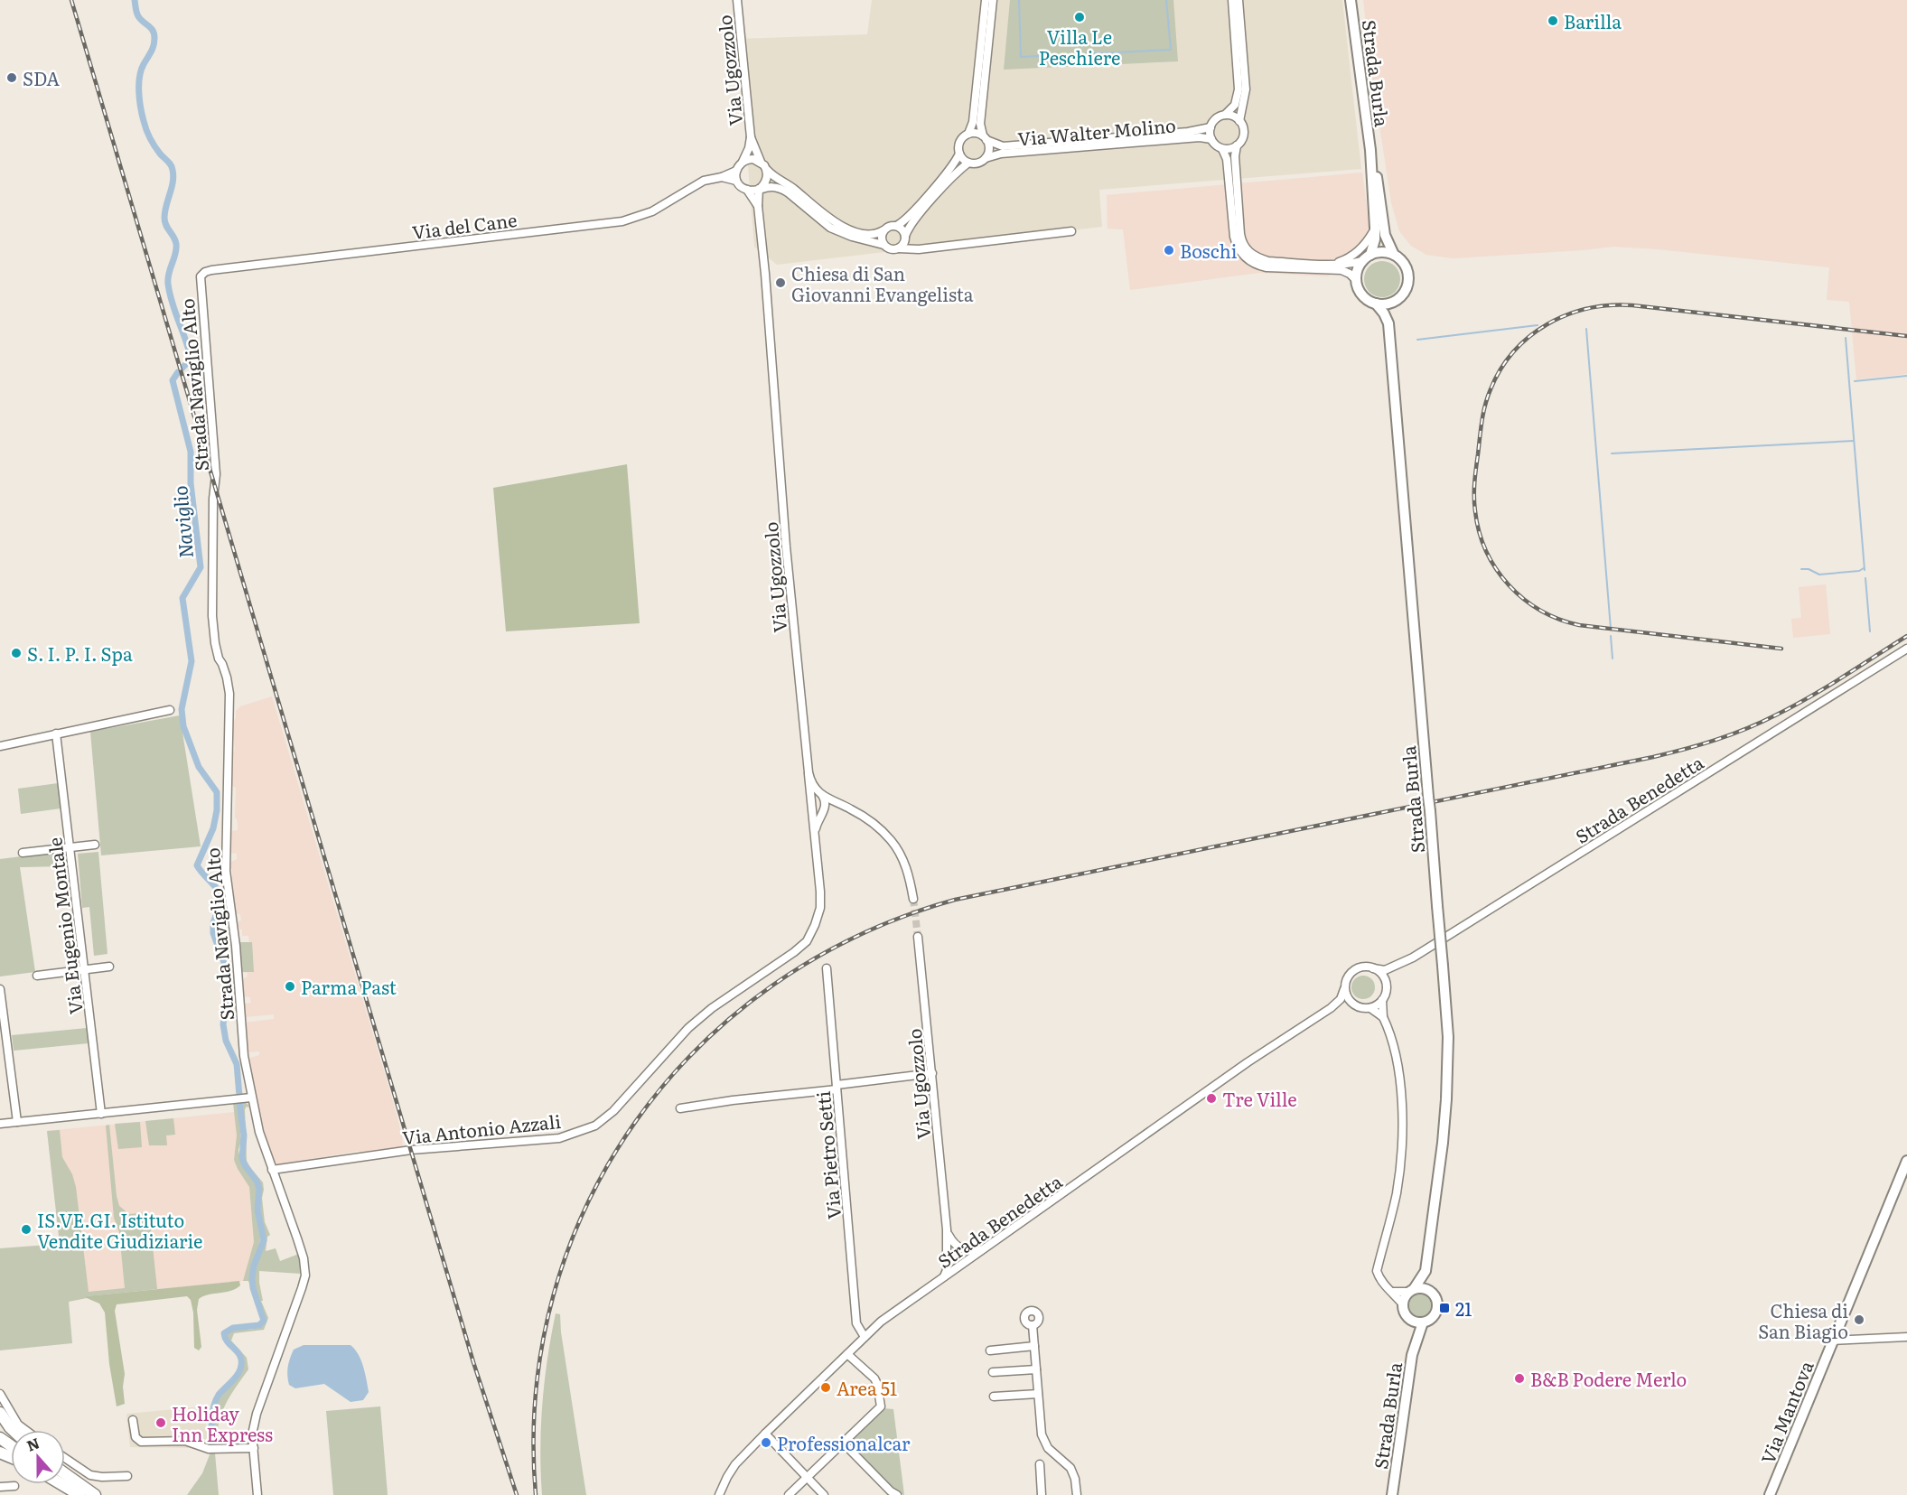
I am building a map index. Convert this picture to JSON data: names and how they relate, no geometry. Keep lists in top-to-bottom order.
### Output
{
  "streets": {
    "main road": ["Strada Burla", "Via Mantova"],
    "street": [
      "Via Ugozzolo",
      "Via Walter Molino",
      "Via del Cane",
      "Strada Naviglio Alto",
      "Strada Benedetta",
      "Via Eugenio Montale",
      "Via Antonio Azzali",
      "Via Pietro Setti"
    ]
  },
  "crossings": [
    ["Via Ugozzolo", "Via del Cane"],
    ["Via Ugozzolo", "Strada Benedetta"],
    ["Via Ugozzolo", "Via Antonio Azzali"],
    ["Via del Cane", "Strada Naviglio Alto"],
    ["Strada Naviglio Alto", "Via Antonio Azzali"],
    ["Strada Benedetta", "Via Pietro Setti"]
  ],
  "water": ["Naviglio"],
  "places": {
    "other": [
      "Villa Le Peschiere",
      "Barilla",
      "SDA",
      "Boschi",
      "Chiesa di San Giovanni Evangelista",
      "S. I. P. I. Spa",
      "Parma Past",
      "Tre Ville",
      "IS.VE.GI. Istituto Vendite Giudiziarie",
      "Chiesa di San Biagio",
      "B&B Podere Merlo",
      "Area 51",
      "Holiday Inn Express",
      "Professionalcar"
    ],
    "transit": ["21"]
  },
  "north": "top"
}
